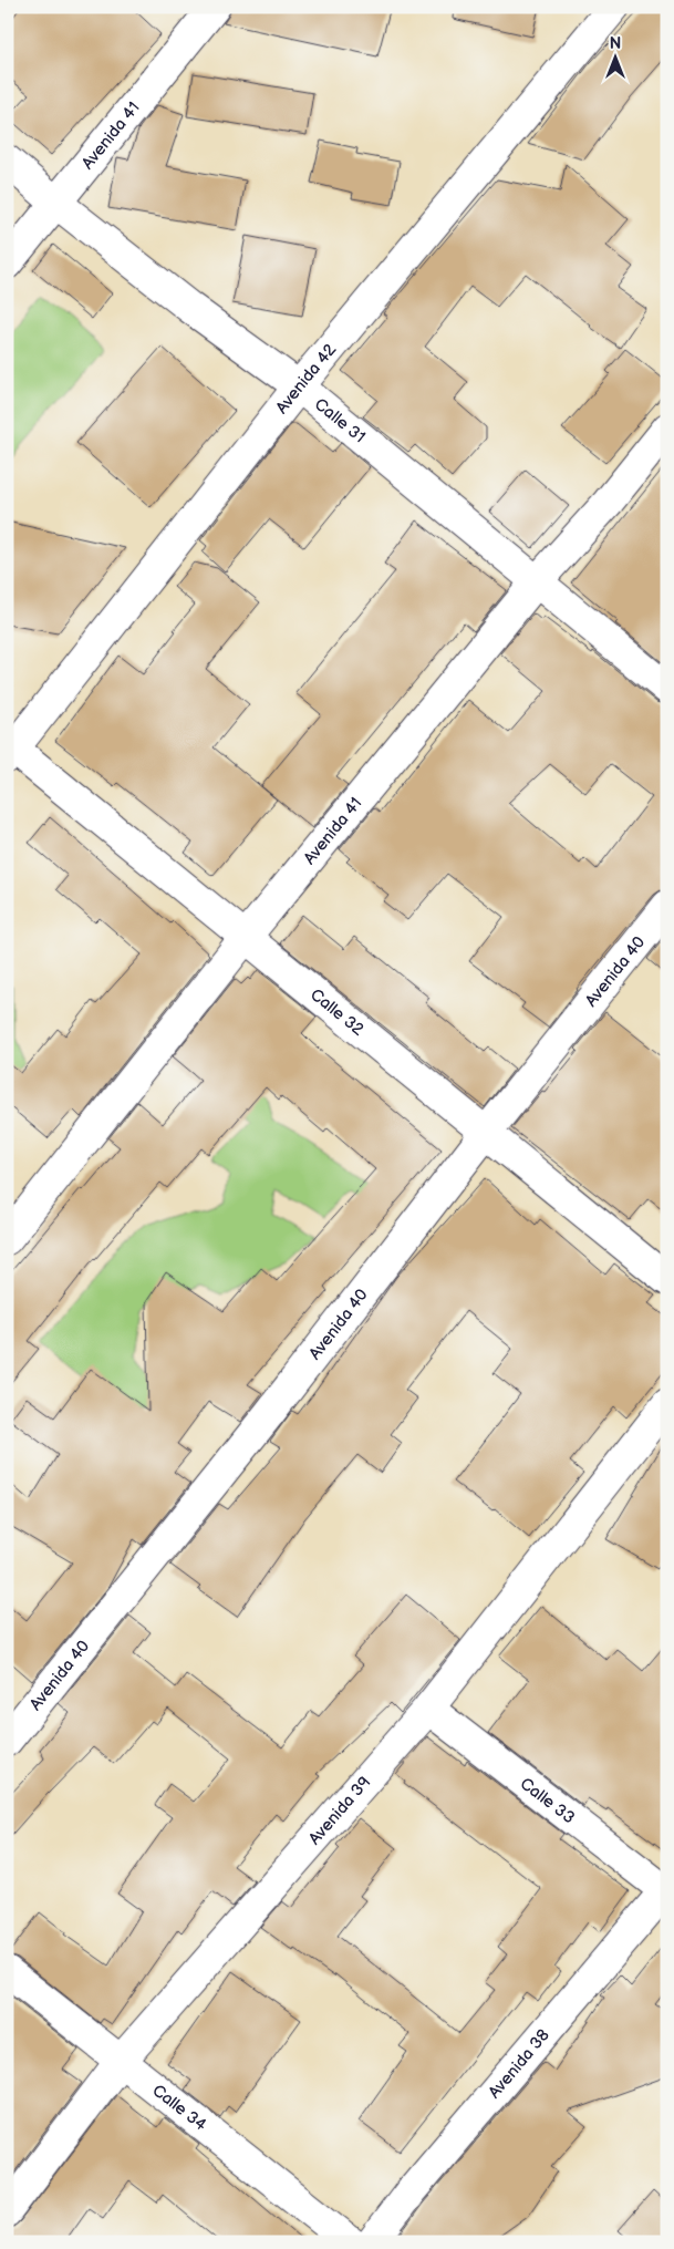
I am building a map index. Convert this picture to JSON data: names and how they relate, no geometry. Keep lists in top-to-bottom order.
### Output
{
  "streets": {
    "street": [
      "Avenida 41",
      "Avenida 42",
      "Calle 31",
      "Avenida 40",
      "Calle 32",
      "Calle 33",
      "Avenida 39",
      "Avenida 38",
      "Calle 34"
    ]
  },
  "crossings": [
    ["Avenida 41", "Calle 31"],
    ["Avenida 41", "Calle 32"],
    ["Avenida 42", "Calle 31"],
    ["Avenida 42", "Calle 32"],
    ["Avenida 40", "Calle 32"],
    ["Calle 33", "Avenida 39"],
    ["Calle 33", "Avenida 38"],
    ["Avenida 39", "Calle 34"]
  ],
  "north": "top"
}
